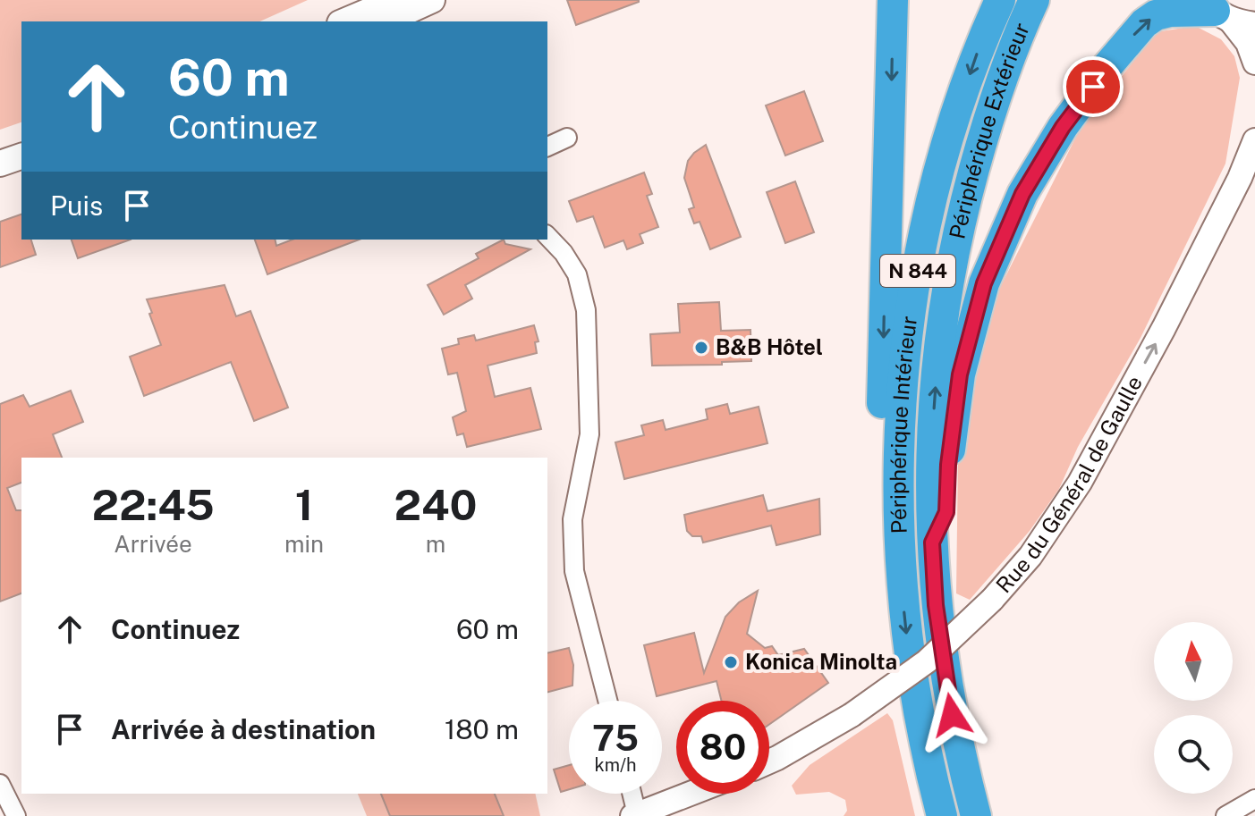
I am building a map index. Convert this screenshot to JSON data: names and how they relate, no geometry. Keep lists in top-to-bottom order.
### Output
{
  "streets": {
    "highway": ["Périphérique Extérieur", "N 844", "Périphérique Intérieur"],
    "street": ["Rue du Général de Gaulle"]
  },
  "one_way": ["Rue du Général de Gaulle"],
  "places": ["B&B Hôtel", "Konica Minolta"],
  "north": "top",
  "page": {
    "turn": ["60 m", "Continuez"],
    "then": "Puis",
    "eta": [
      "22:45",
      "Arrivée",
      "1",
      "min",
      "240",
      "m"
    ],
    "list": [
      {
        "name": "Continuez",
        "value": "60 m"
      },
      {
        "name": "Arrivée à destination",
        "value": "180 m"
      }
    ],
    "speed": "75 km/h",
    "limit": "80"
  }
}
